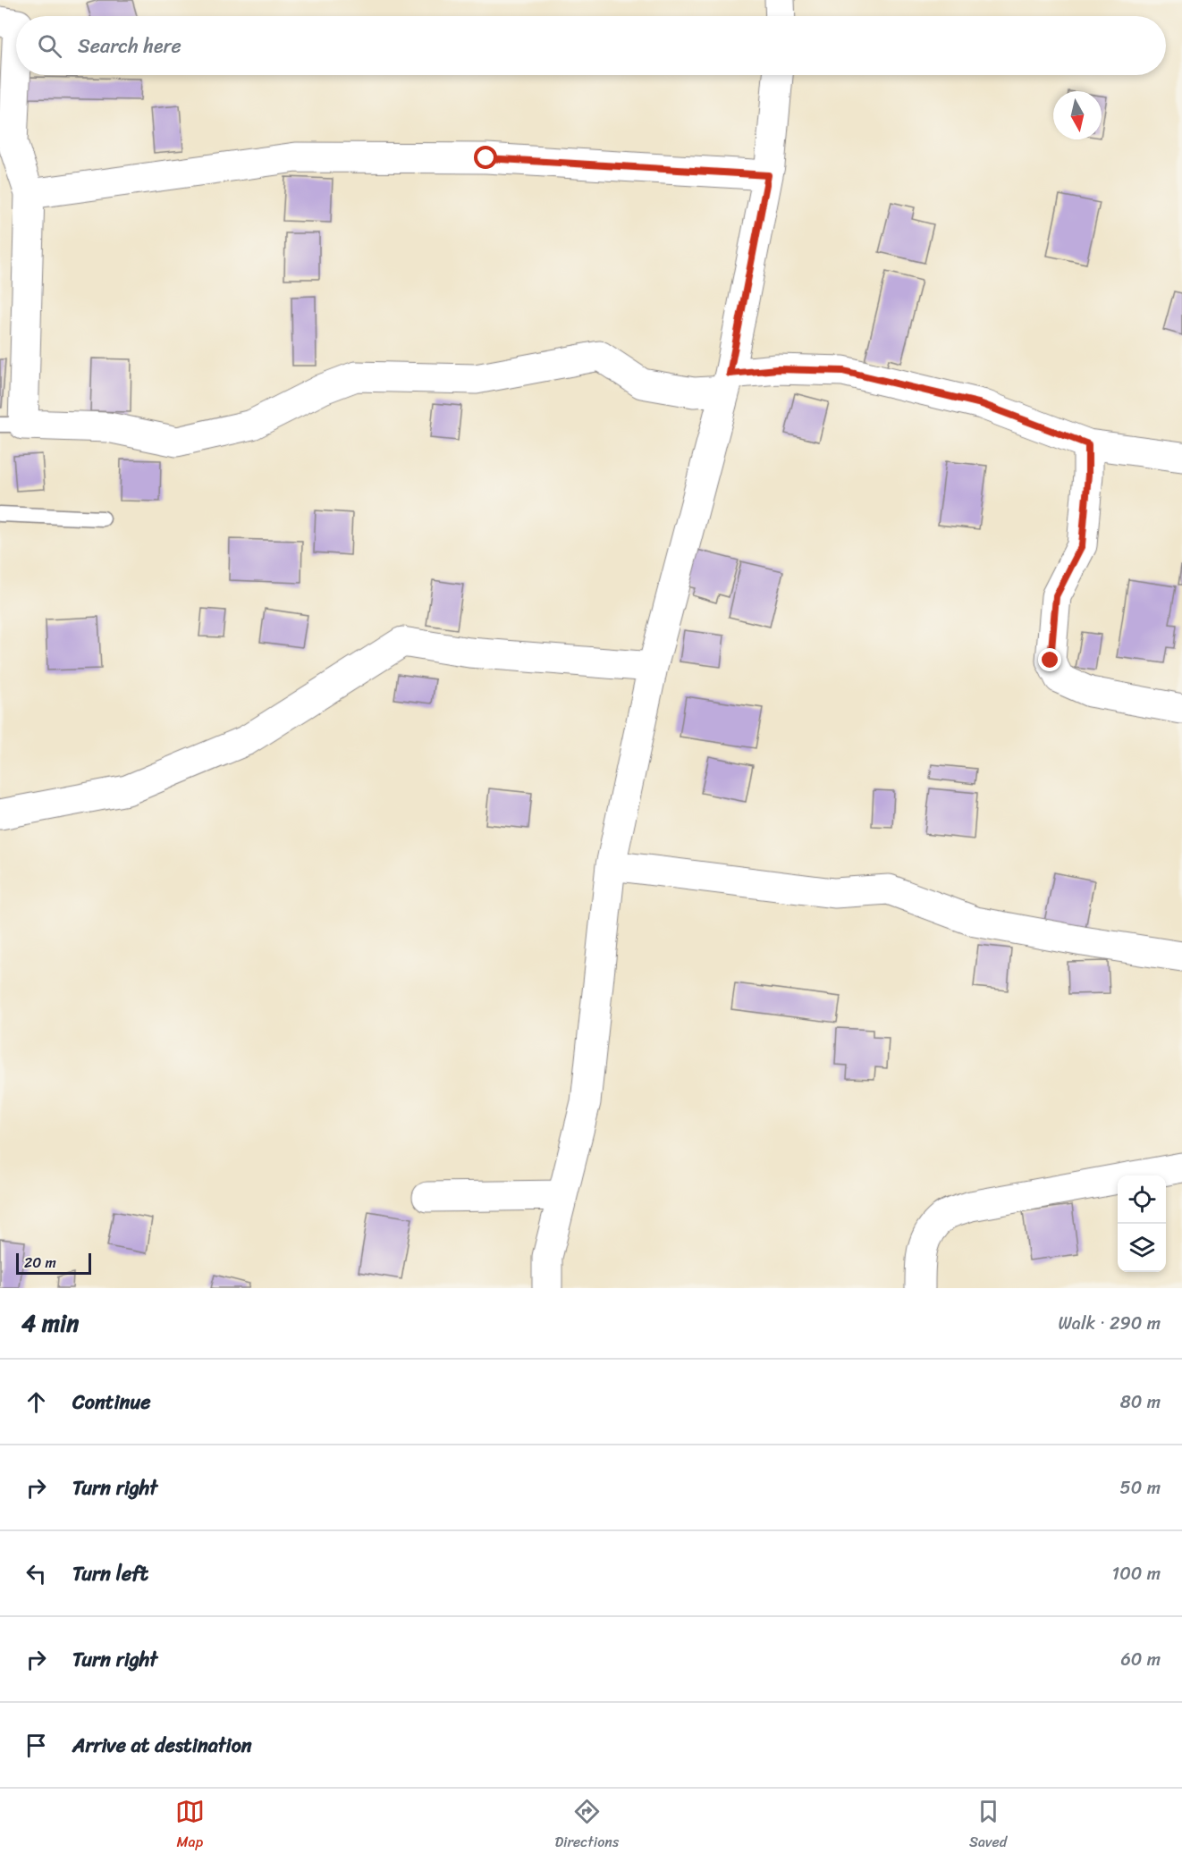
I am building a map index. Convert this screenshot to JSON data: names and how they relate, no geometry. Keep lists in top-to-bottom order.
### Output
{
  "scale_bar": "20 m",
  "north": "bottom",
  "page": {
    "search": "Search here",
    "scale": "20 m",
    "heading": ["4 min", "Walk · 290 m"],
    "list": [
      ["Continue", "80 m"],
      ["Turn right", "50 m"],
      ["Turn left", "100 m"],
      ["Turn right", "60 m"],
      "Arrive at destination"
    ],
    "nav": ["Map", "Directions", "Saved"]
  }
}
